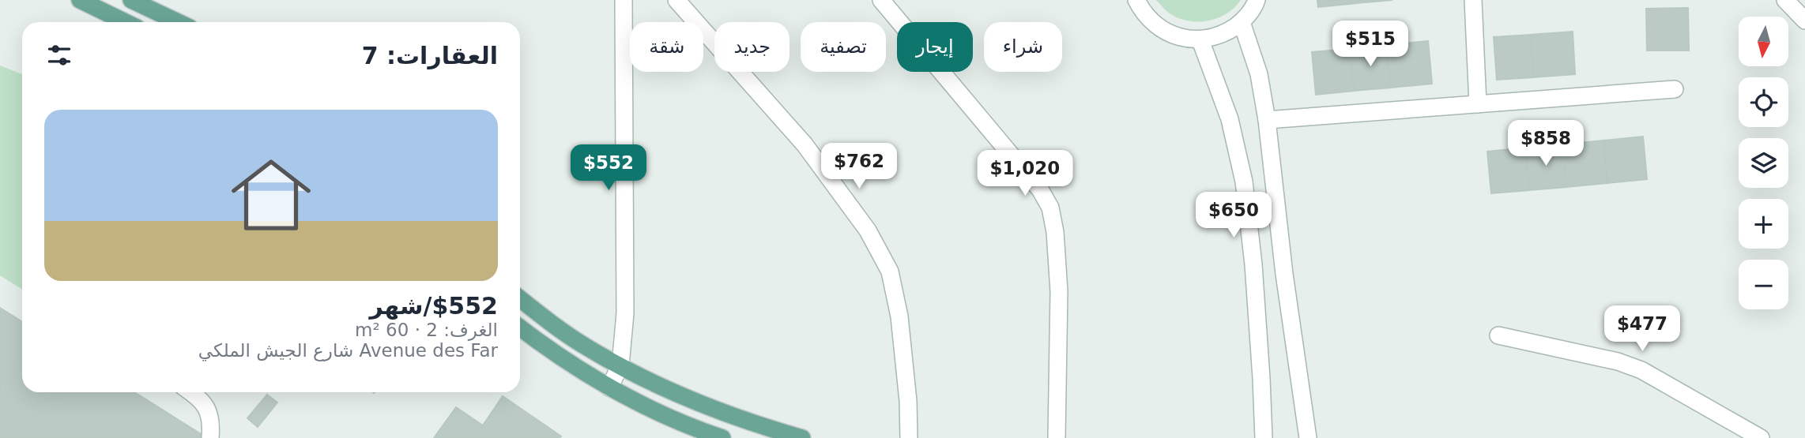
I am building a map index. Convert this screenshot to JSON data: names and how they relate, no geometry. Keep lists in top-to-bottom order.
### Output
{
  "north": "bottom",
  "page": {
    "map_buttons": ["+", "−"],
    "price": [
      "$515",
      "$858",
      "$762",
      "$552",
      "$1,020",
      "$650",
      "$477"
    ],
    "chip": [
      "شراء",
      "إيجار",
      "تصفية",
      "جديد",
      "شقة"
    ],
    "heading": "العقارات: 7",
    "list": [
      {
        "name": "$552/شهر",
        "note": "الغرف: 2 · 60 m² · Avenue des Far شارع الجيش الملكي"
      }
    ]
  }
}
